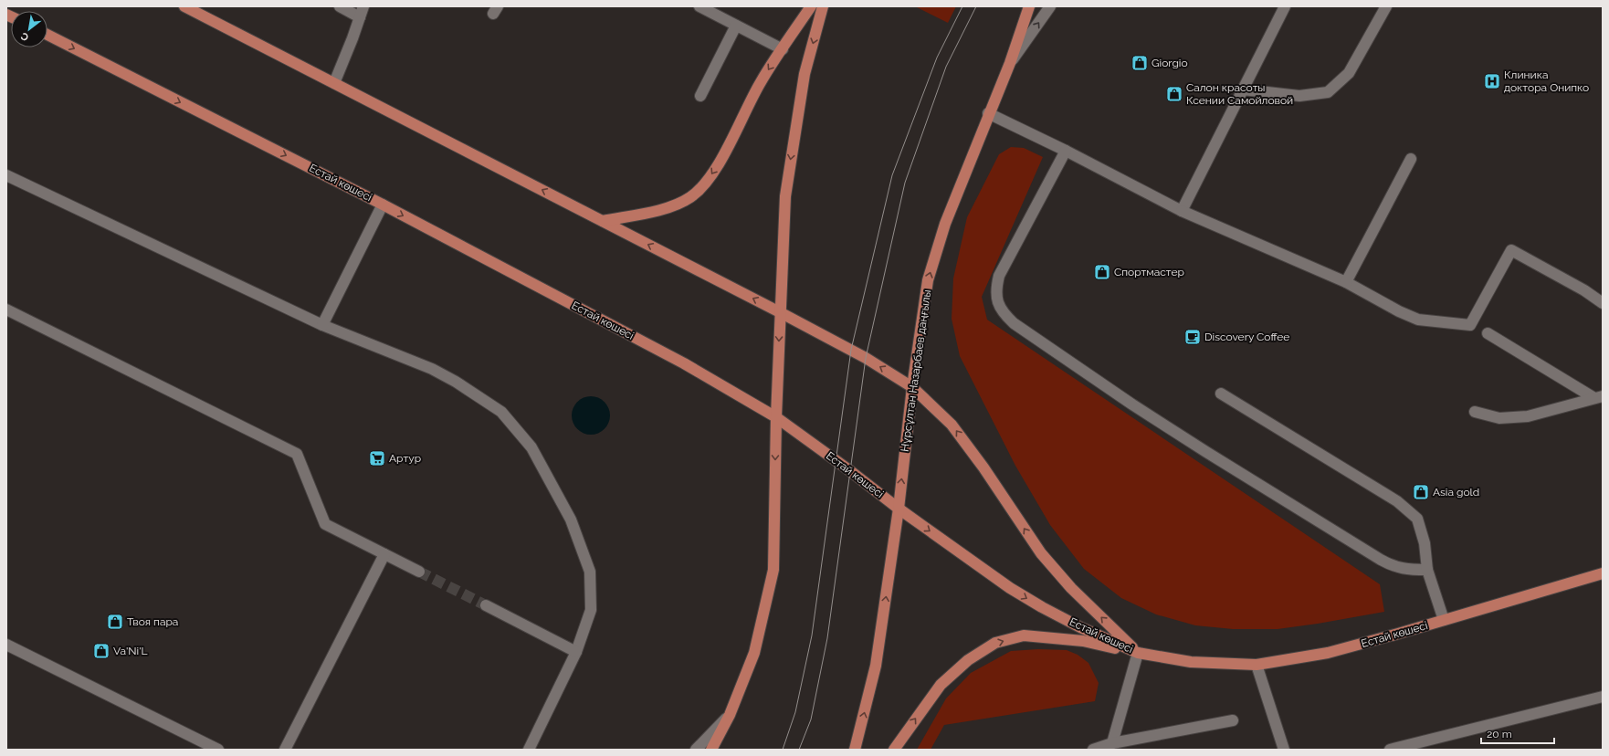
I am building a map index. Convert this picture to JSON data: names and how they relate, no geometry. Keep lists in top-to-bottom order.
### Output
{
  "streets": {
    "main road": ["Естай көшесі", "Нұрсұлтан Назарбаев даңғылы"]
  },
  "crossings": [
    ["Естай көшесі", "Нұрсұлтан Назарбаев даңғылы"]
  ],
  "one_way": ["Нұрсұлтан Назарбаев даңғылы"],
  "places": {
    "shop": [
      "Giorgio",
      "Салон красоты Ксении Самойловой",
      "Спортмастер",
      "Asia gold",
      "Твоя пара",
      "Va'Ni'L"
    ],
    "hospital": ["Клиника доктора Онипко"],
    "cafe": ["Discovery Coffee"],
    "supermarket": ["Артур"]
  },
  "scale_bar": "20 m",
  "north": "bottom left"
}
